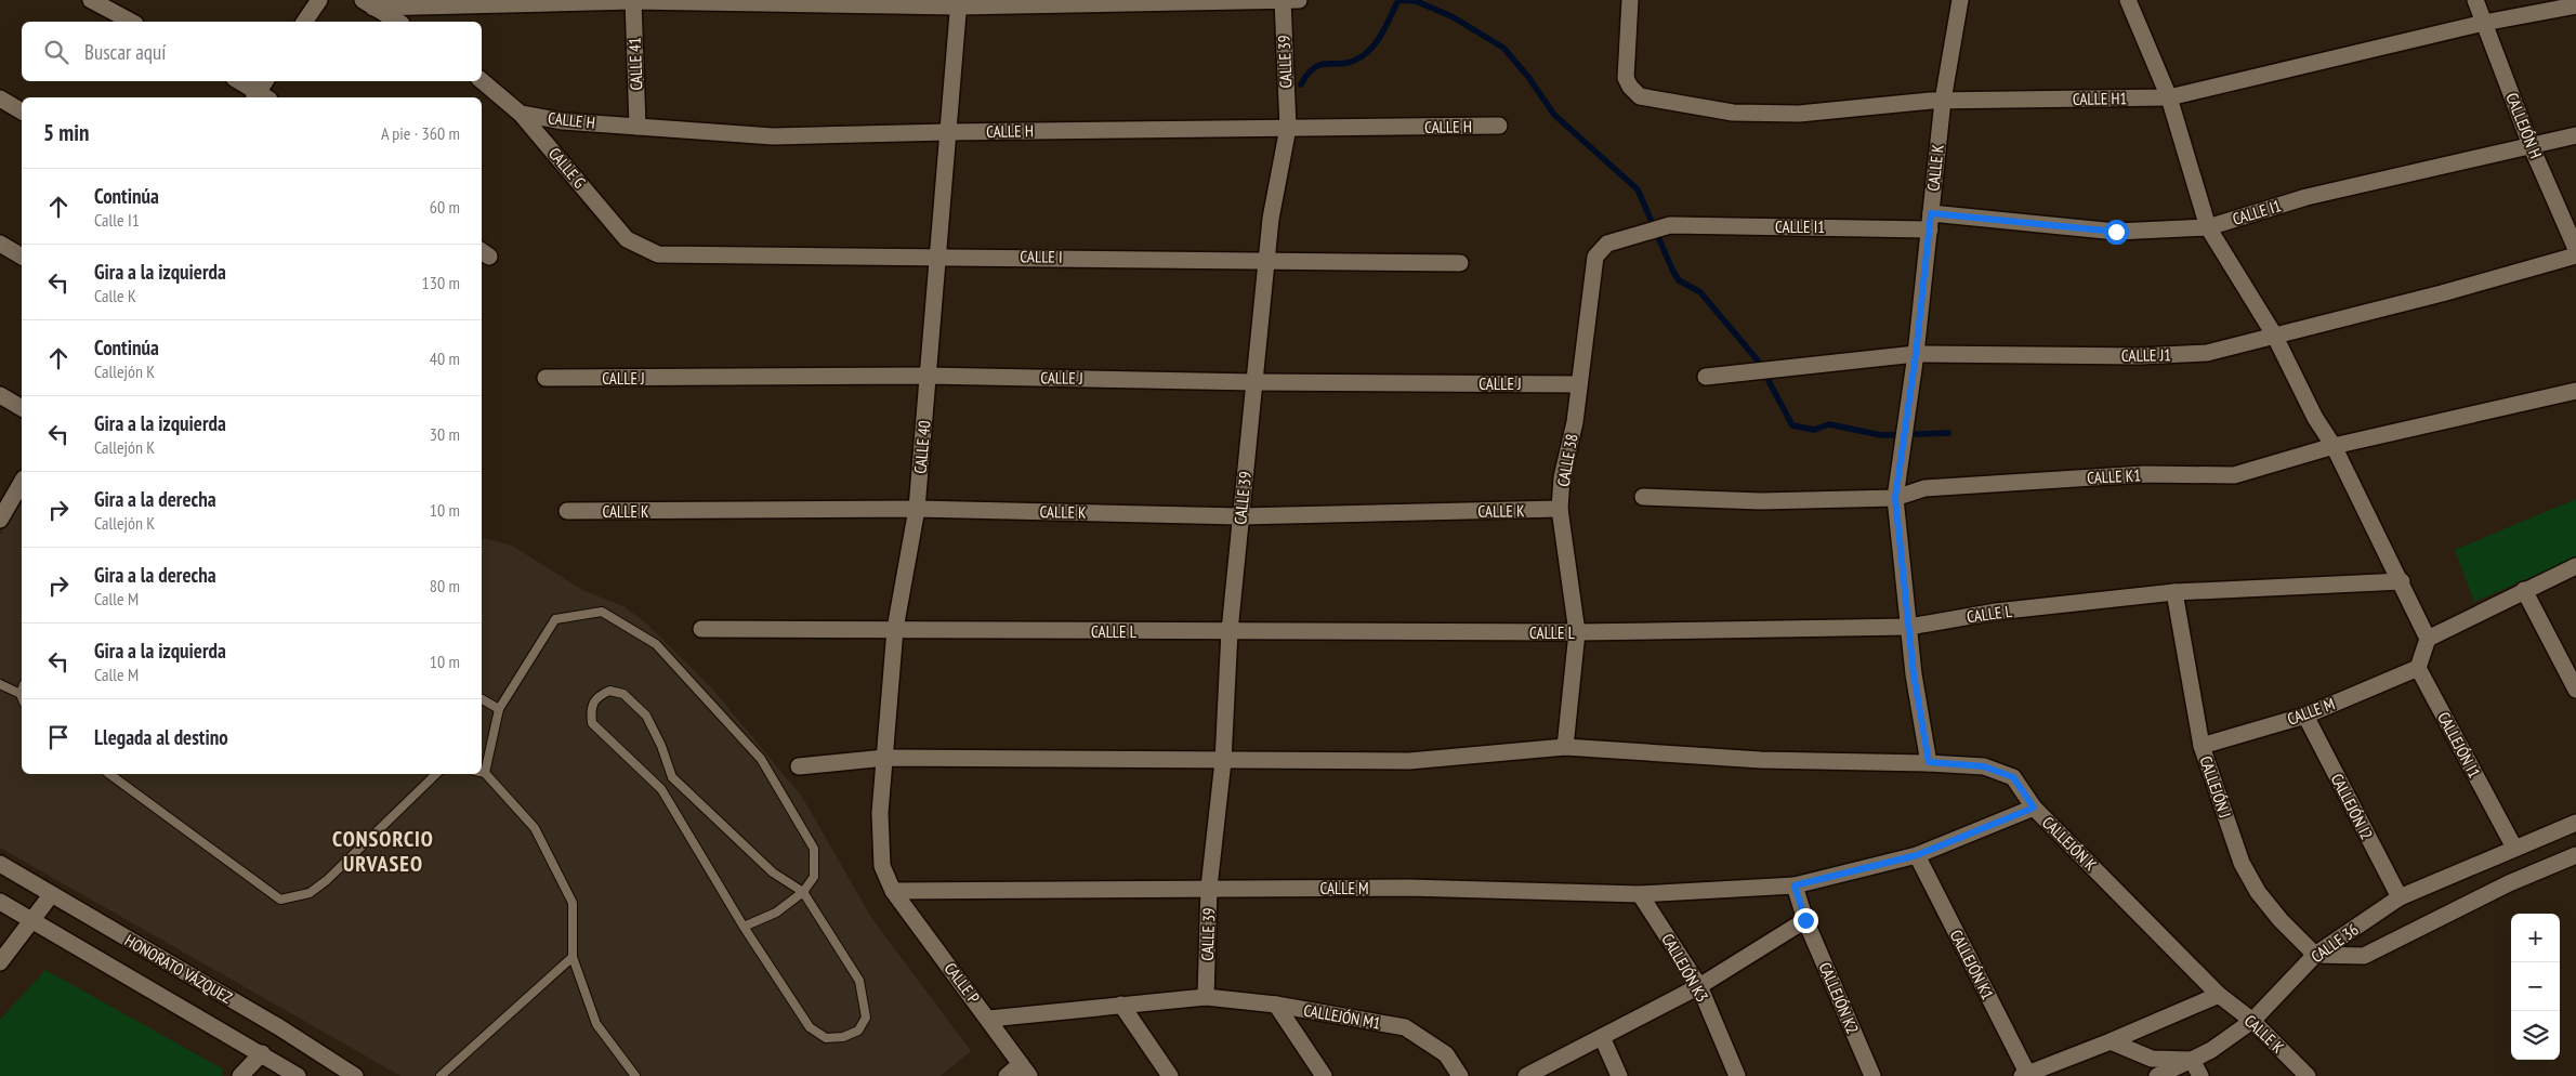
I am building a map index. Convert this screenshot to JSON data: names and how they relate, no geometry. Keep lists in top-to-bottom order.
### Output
{
  "streets": {
    "street": [
      "CALLE 39",
      "CALLE 41",
      "CALLE H1",
      "CALLE H",
      "CALLEJÓN H",
      "CALLE G",
      "CALLE K",
      "CALLE I1",
      "CALLE I",
      "CALLE J1",
      "CALLE J",
      "CALLE 40",
      "CALLE 38",
      "CALLE K1",
      "CALLE L",
      "CALLE M",
      "CALLEJÓN I1",
      "CALLEJÓN J",
      "CALLEJÓN I2",
      "CALLEJÓN K",
      "CALLE 36",
      "CALLEJÓN K1",
      "CALLEJÓN K3",
      "HONORATO VÁZQUEZ",
      "CALLE P",
      "CALLEJÓN K2",
      "CALLEJÓN M1"
    ]
  },
  "crossings": [
    ["CALLE 39", "CALLE H"],
    ["CALLE 39", "CALLE K"],
    ["CALLE 39", "CALLE I"],
    ["CALLE 39", "CALLE J"],
    ["CALLE 39", "CALLE L"],
    ["CALLE 39", "CALLE M"],
    ["CALLE 39", "CALLEJÓN K"],
    ["CALLE 39", "CALLEJÓN M1"],
    ["CALLE 41", "CALLE H"],
    ["CALLE H1", "CALLEJÓN H"],
    ["CALLE H1", "CALLE K"],
    ["CALLE H", "CALLE G"],
    ["CALLE H", "CALLE 40"],
    ["CALLEJÓN H", "CALLE I1"],
    ["CALLE G", "CALLE I"],
    ["CALLE K", "CALLE I1"],
    ["CALLE K", "CALLE J1"],
    ["CALLE K", "CALLE 40"],
    ["CALLE K", "CALLE 38"],
    ["CALLE K", "CALLE K1"],
    ["CALLE K", "CALLE L"],
    ["CALLE K", "CALLEJÓN K"],
    ["CALLE K", "CALLE 36"],
    ["CALLE I1", "CALLE 38"],
    ["CALLE I", "CALLE 40"],
    ["CALLE J", "CALLE 40"],
    ["CALLE J", "CALLE 38"],
    ["CALLE 40", "CALLE L"],
    ["CALLE 40", "CALLE M"],
    ["CALLE 40", "CALLEJÓN K"],
    ["CALLE 40", "CALLE P"],
    ["CALLE 38", "CALLE L"],
    ["CALLE 38", "CALLEJÓN K"],
    ["CALLE L", "CALLEJÓN J"],
    ["CALLE M", "CALLEJÓN I1"],
    ["CALLE M", "CALLEJÓN J"],
    ["CALLE M", "CALLEJÓN I2"],
    ["CALLE M", "CALLEJÓN K"],
    ["CALLE M", "CALLEJÓN K1"],
    ["CALLE M", "CALLEJÓN K3"],
    ["CALLE M", "CALLE P"],
    ["CALLEJÓN I1", "CALLE 36"],
    ["CALLEJÓN J", "CALLE 36"],
    ["CALLEJÓN I2", "CALLE 36"],
    ["CALLE P", "CALLEJÓN M1"]
  ],
  "districts": ["CONSORCIO URVASEO"],
  "page": {
    "search": "Buscar aquí",
    "heading": ["5 min", "A pie · 360 m"],
    "list": [
      ["Continúa", "Calle I1", "60 m"],
      ["Gira a la izquierda", "Calle K", "130 m"],
      ["Continúa", "Callejón K", "40 m"],
      ["Gira a la izquierda", "Callejón K", "30 m"],
      ["Gira a la derecha", "Callejón K", "10 m"],
      ["Gira a la derecha", "Calle M", "80 m"],
      ["Gira a la izquierda", "Calle M", "10 m"],
      "Llegada al destino"
    ],
    "map_buttons": ["+", "−"]
  }
}
